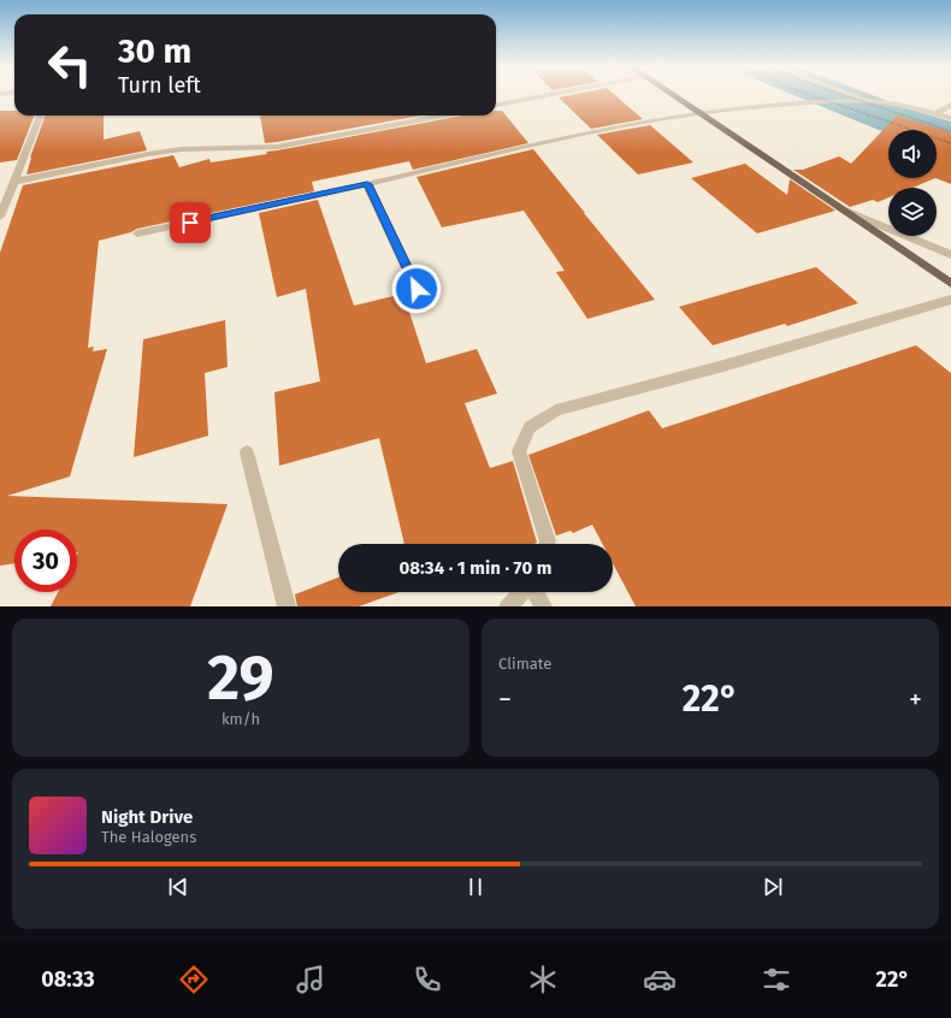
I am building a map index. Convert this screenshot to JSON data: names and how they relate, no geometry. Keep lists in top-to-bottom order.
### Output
{
  "page": {
    "turn": ["30 m", "Turn left"],
    "limit": "30",
    "trip": "08:34 · 1 min · 70 m",
    "tile": [
      ["29", "km/h"],
      "Climate"
    ],
    "heat": ["−", "22°", "+"],
    "song": ["Night Drive", "The Halogens"],
    "tabs": ["08:33", "22°"]
  }
}
